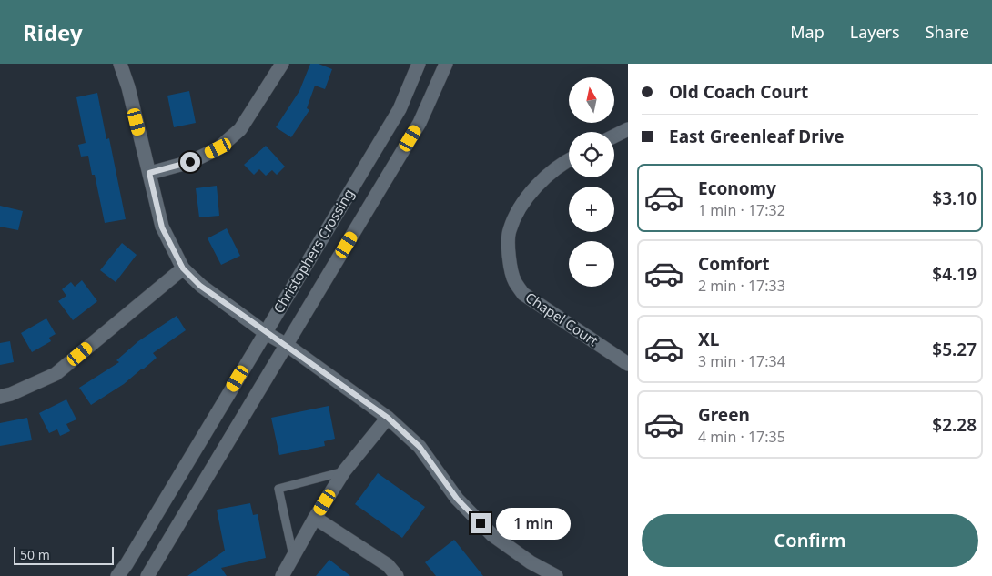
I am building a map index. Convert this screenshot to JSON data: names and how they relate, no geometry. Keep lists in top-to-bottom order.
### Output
{
  "streets": {
    "street": ["Christophers Crossing", "Chapel Court"]
  },
  "scale_bar": "50 m",
  "north": "top",
  "page": {
    "header": "Ridey",
    "nav": ["Map", "Layers", "Share"],
    "banner": ["Old Coach Court", "East Greenleaf Drive"],
    "map_buttons": ["+", "−"],
    "list": [
      {
        "name": "Economy",
        "note": "1 min · 17:32",
        "value": "$3.10"
      },
      {
        "name": "Comfort",
        "note": "2 min · 17:33",
        "value": "$4.19"
      },
      {
        "name": "XL",
        "note": "3 min · 17:34",
        "value": "$5.27"
      },
      {
        "name": "Green",
        "note": "4 min · 17:35",
        "value": "$2.28"
      }
    ],
    "buttons": "Confirm",
    "bubble": "1 min",
    "scale": "50 m"
  }
}
